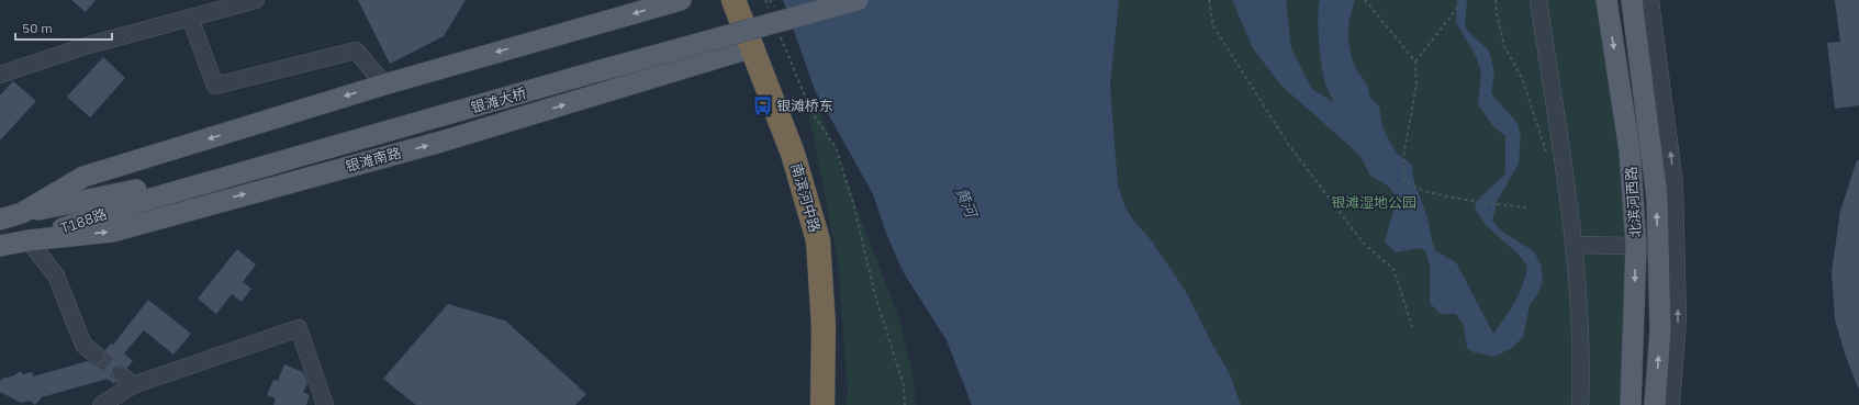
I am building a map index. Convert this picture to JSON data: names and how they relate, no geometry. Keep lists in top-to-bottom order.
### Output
{
  "streets": {
    "highway": ["南滨河中路"],
    "main road": [
      "银滩大桥",
      "银滩南路",
      "北滨河西路",
      "T188路"
    ]
  },
  "crossings": [
    ["银滩大桥", "T188路"],
    ["银滩南路", "南滨河中路"],
    ["银滩南路", "T188路"]
  ],
  "water": ["黄河"],
  "parks": ["银滩湿地公园"],
  "places": {
    "bus stop": ["银滩桥东"]
  },
  "scale_bar": "50 m"
}
